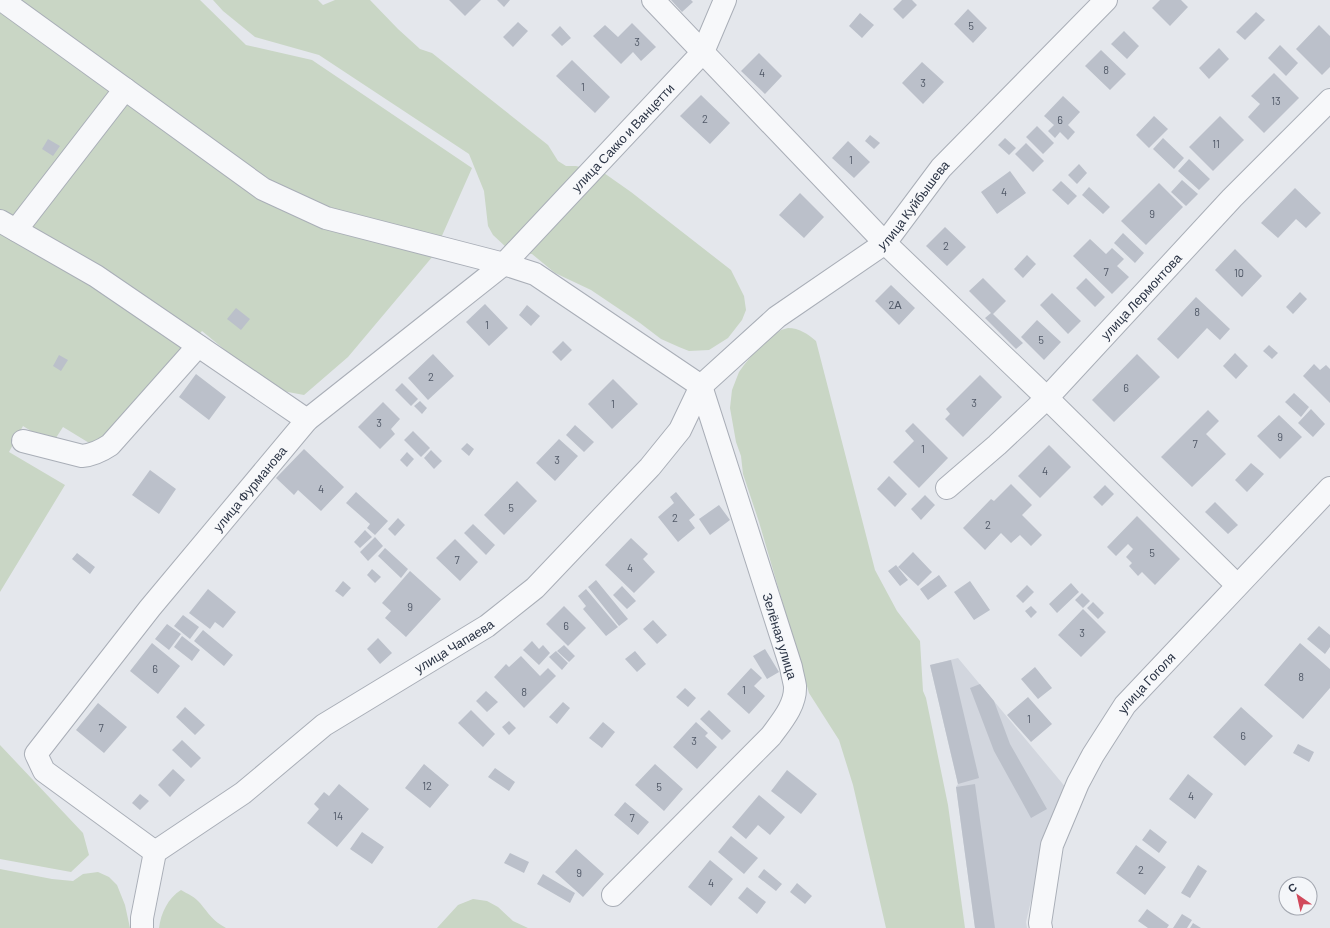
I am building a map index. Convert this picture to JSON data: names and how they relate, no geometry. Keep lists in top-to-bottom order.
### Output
{
  "streets": {
    "street": [
      "улица Сакко и Ванцетти",
      "улица Куйбышева",
      "улица Лермонтова",
      "улица Фурманова",
      "Зелёная улица",
      "улица Чапаева",
      "улица Гоголя"
    ]
  },
  "crossings": [
    ["улица Сакко и Ванцетти", "улица Фурманова"],
    ["улица Куйбышева", "Зелёная улица"],
    ["улица Куйбышева", "улица Чапаева"],
    ["улица Фурманова", "улица Чапаева"],
    ["Зелёная улица", "улица Чапаева"]
  ],
  "house_numbers": [
    "5",
    "3",
    "8",
    "4",
    "3",
    "1",
    "13",
    "2",
    "6",
    "11",
    "1",
    "4",
    "9",
    "2",
    "7",
    "10",
    "2А",
    "8",
    "1",
    "5",
    "2",
    "6",
    "3",
    "1",
    "3",
    "9",
    "7",
    "1",
    "3",
    "4",
    "4",
    "5",
    "2",
    "2",
    "5",
    "7",
    "4",
    "9",
    "6",
    "3",
    "6",
    "8",
    "1",
    "8",
    "1",
    "7",
    "6",
    "3",
    "12",
    "5",
    "4",
    "14",
    "7",
    "2",
    "9",
    "4"
  ],
  "north": "top left"
}
